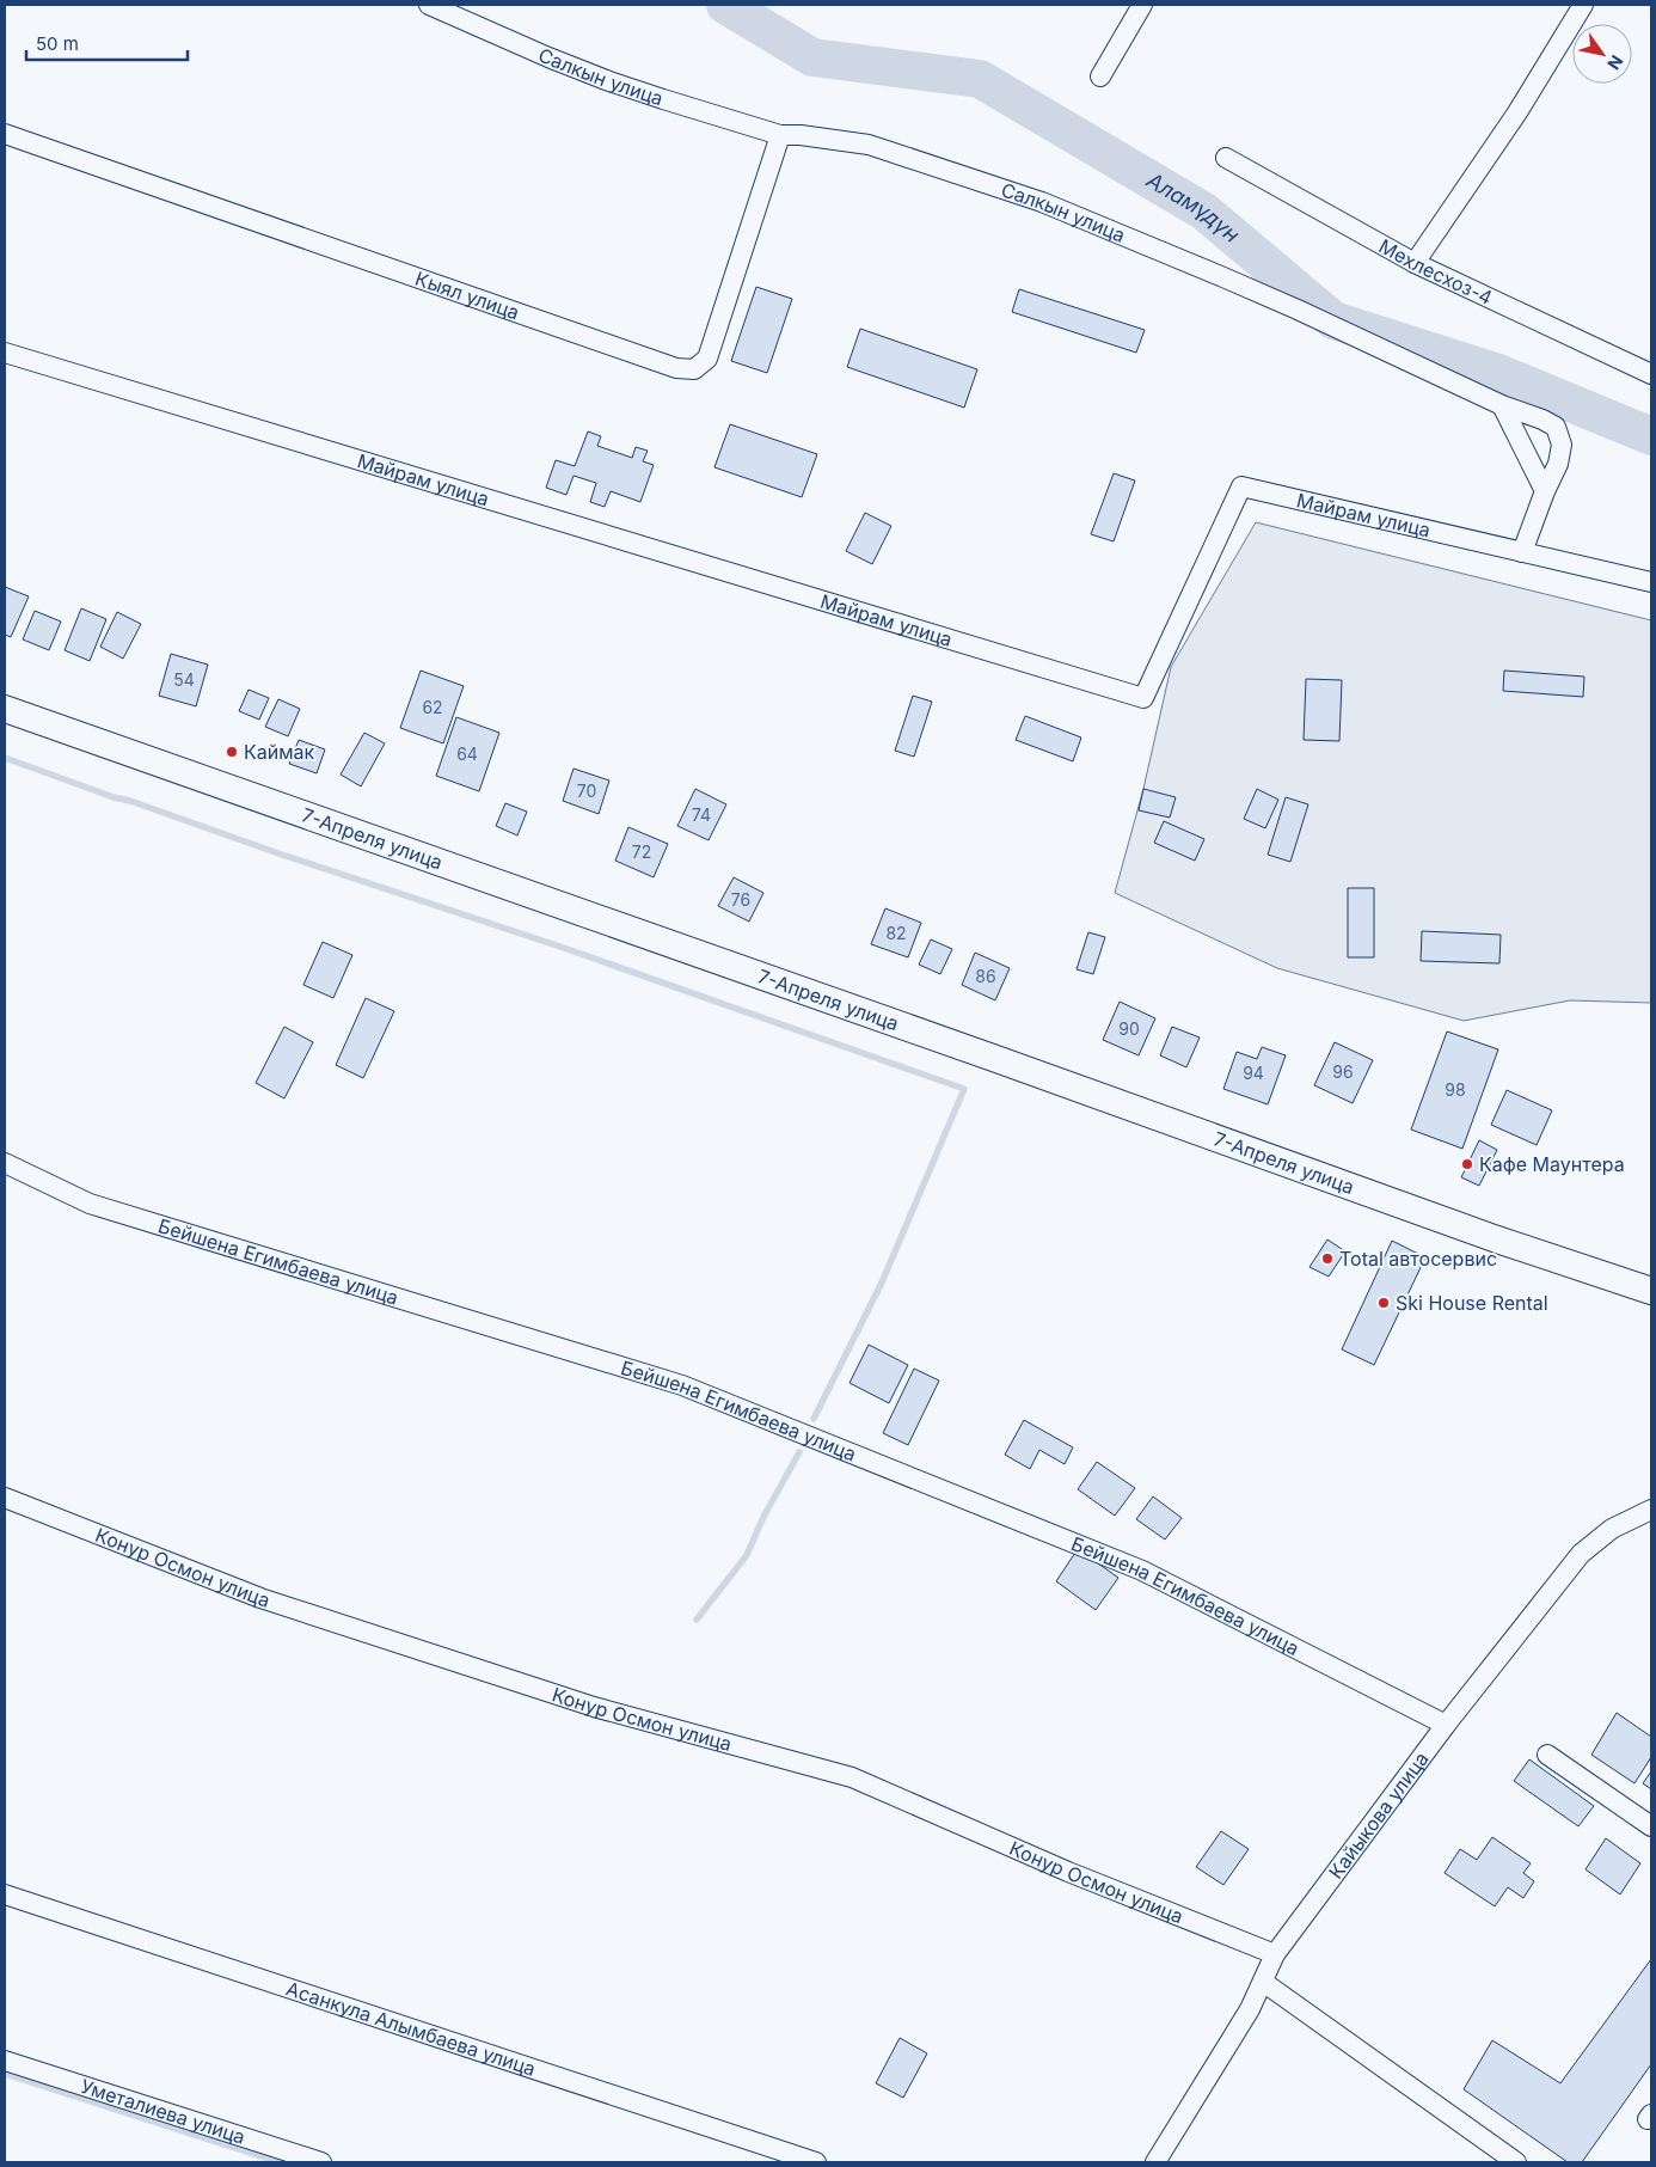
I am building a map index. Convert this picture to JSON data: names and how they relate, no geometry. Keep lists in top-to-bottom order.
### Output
{
  "streets": {
    "main road": ["7-Апреля улица"],
    "street": [
      "Салкын улица",
      "Мехлесхоз-4",
      "Кыял улица",
      "Майрам улица",
      "Бейшена Егимбаева улица",
      "Конур Осмон улица",
      "Кайыкова улица",
      "Асанкула Алымбаева улица",
      "Уметалиева улица"
    ]
  },
  "crossings": [
    ["Салкын улица", "Кыял улица"],
    ["Салкын улица", "Майрам улица"],
    ["Бейшена Егимбаева улица", "Кайыкова улица"],
    ["Конур Осмон улица", "Кайыкова улица"]
  ],
  "water": ["Аламүдүн"],
  "places": [
    "Каймак",
    "Кафе Маунтера",
    "Total автосервис",
    "Ski House Rental"
  ],
  "house_numbers": [
    "54",
    "62",
    "64",
    "70",
    "74",
    "72",
    "76",
    "82",
    "86",
    "90",
    "96",
    "94",
    "98"
  ],
  "scale_bar": "50 m",
  "north": "bottom right"
}
